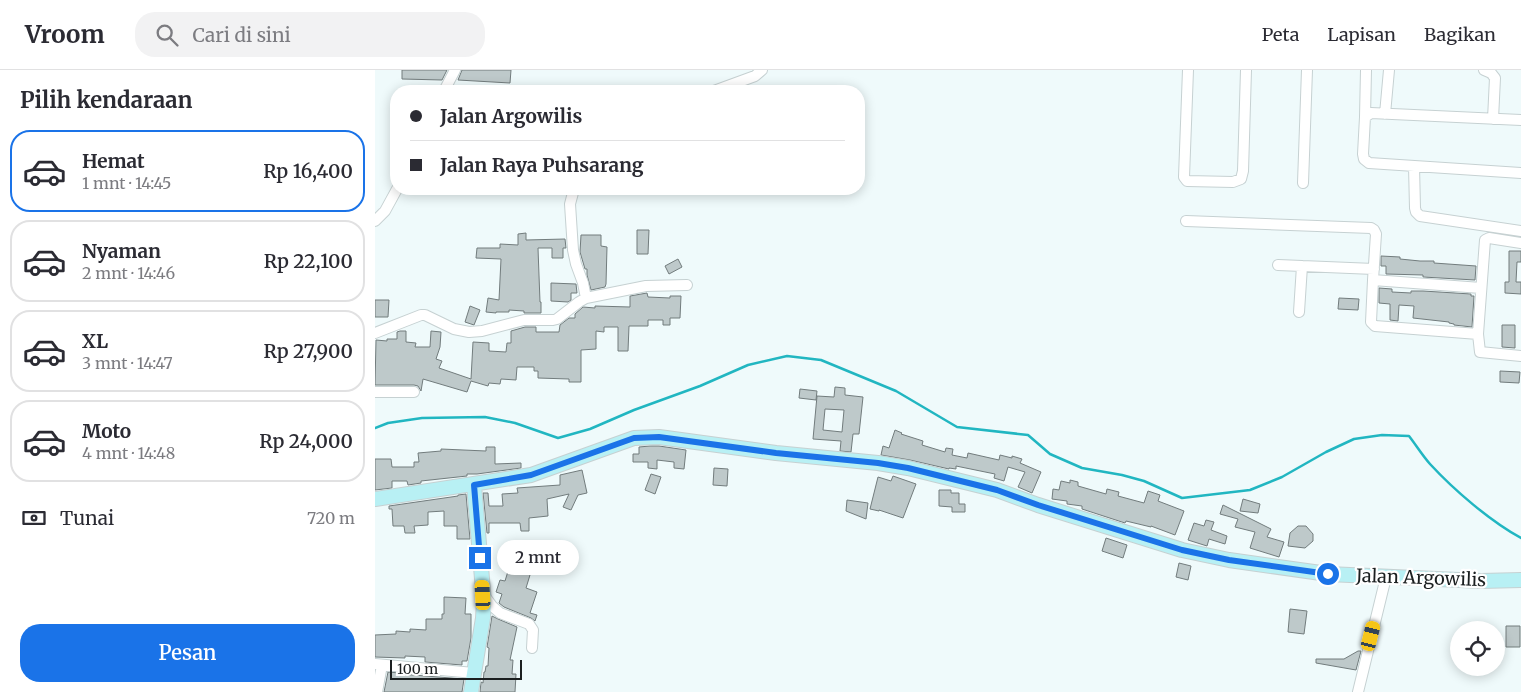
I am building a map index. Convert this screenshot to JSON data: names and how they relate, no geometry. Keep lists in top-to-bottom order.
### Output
{
  "streets": {
    "street": ["Jalan Argowilis"]
  },
  "scale_bar": "100 m",
  "page": {
    "header": "Vroom",
    "search": "Cari di sini",
    "nav": ["Peta", "Lapisan", "Bagikan"],
    "heading": "Pilih kendaraan",
    "banner": ["Jalan Argowilis", "Jalan Raya Puhsarang"],
    "list": [
      {
        "name": "Hemat",
        "note": "1 mnt · 14:45",
        "value": "Rp 16,400"
      },
      {
        "name": "Nyaman",
        "note": "2 mnt · 14:46",
        "value": "Rp 22,100"
      },
      {
        "name": "XL",
        "note": "3 mnt · 14:47",
        "value": "Rp 27,900"
      },
      {
        "name": "Moto",
        "note": "4 mnt · 14:48",
        "value": "Rp 24,000"
      }
    ],
    "pay": ["Tunai", "720 m"],
    "bubble": "2 mnt",
    "buttons": "Pesan",
    "scale": "100 m"
  }
}
